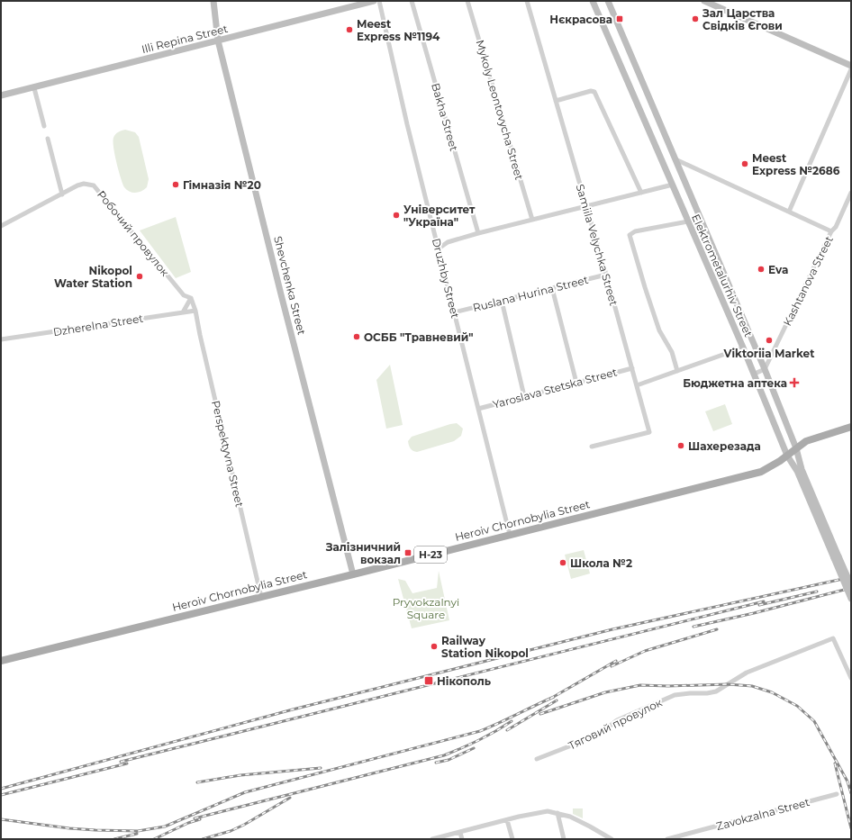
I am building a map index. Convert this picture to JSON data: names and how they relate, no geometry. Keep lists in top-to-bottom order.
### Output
{
  "streets": {
    "main road": [
      "Illi Repina Street",
      "Elektrometalurhiv Street",
      "Shevchenka Street",
      "Heroiv Chornobylia Street",
      "Н-23"
    ],
    "street": [
      "Mykoly Leontovycha Street",
      "Bakha Street",
      "Робочий провулок",
      "Samiila Velychka Street",
      "Druzhby Street",
      "Kashtanova Street",
      "Ruslana Hurina Street",
      "Dzherelna Street",
      "Yaroslava Stetska Street",
      "Perspektyvna Street",
      "Тяговий провулок",
      "Zavokzalna Street"
    ]
  },
  "crossings": [
    ["Illi Repina Street", "Shevchenka Street"],
    ["Samiila Velychka Street", "Ruslana Hurina Street"],
    ["Samiila Velychka Street", "Yaroslava Stetska Street"],
    ["Elektrometalurhiv Street", "Kashtanova Street"],
    ["Elektrometalurhiv Street", "Heroiv Chornobylia Street"],
    ["Druzhby Street", "Ruslana Hurina Street"],
    ["Druzhby Street", "Yaroslava Stetska Street"],
    ["Druzhby Street", "Heroiv Chornobylia Street"],
    ["Shevchenka Street", "Heroiv Chornobylia Street"],
    ["Dzherelna Street", "Perspektyvna Street"],
    ["Perspektyvna Street", "Heroiv Chornobylia Street"]
  ],
  "parks": ["Pryvokzalnyi Square"],
  "places": {
    "transit": ["Нєкрасова", "Залізничний вокзал", "Нікополь"],
    "other": [
      "Зал Царства Свідків Єгови",
      "Meest Express №1194",
      "Meest Express №2686",
      "Гімназія №20",
      "Університет \"Україна\"",
      "Eva",
      "Nikopol Water Station",
      "ОСББ \"Травневий\"",
      "Viktoriia Market",
      "Шахерезада",
      "Школа №2",
      "Railway Station Nikopol"
    ],
    "health": ["Бюджетна аптека"]
  }
}
